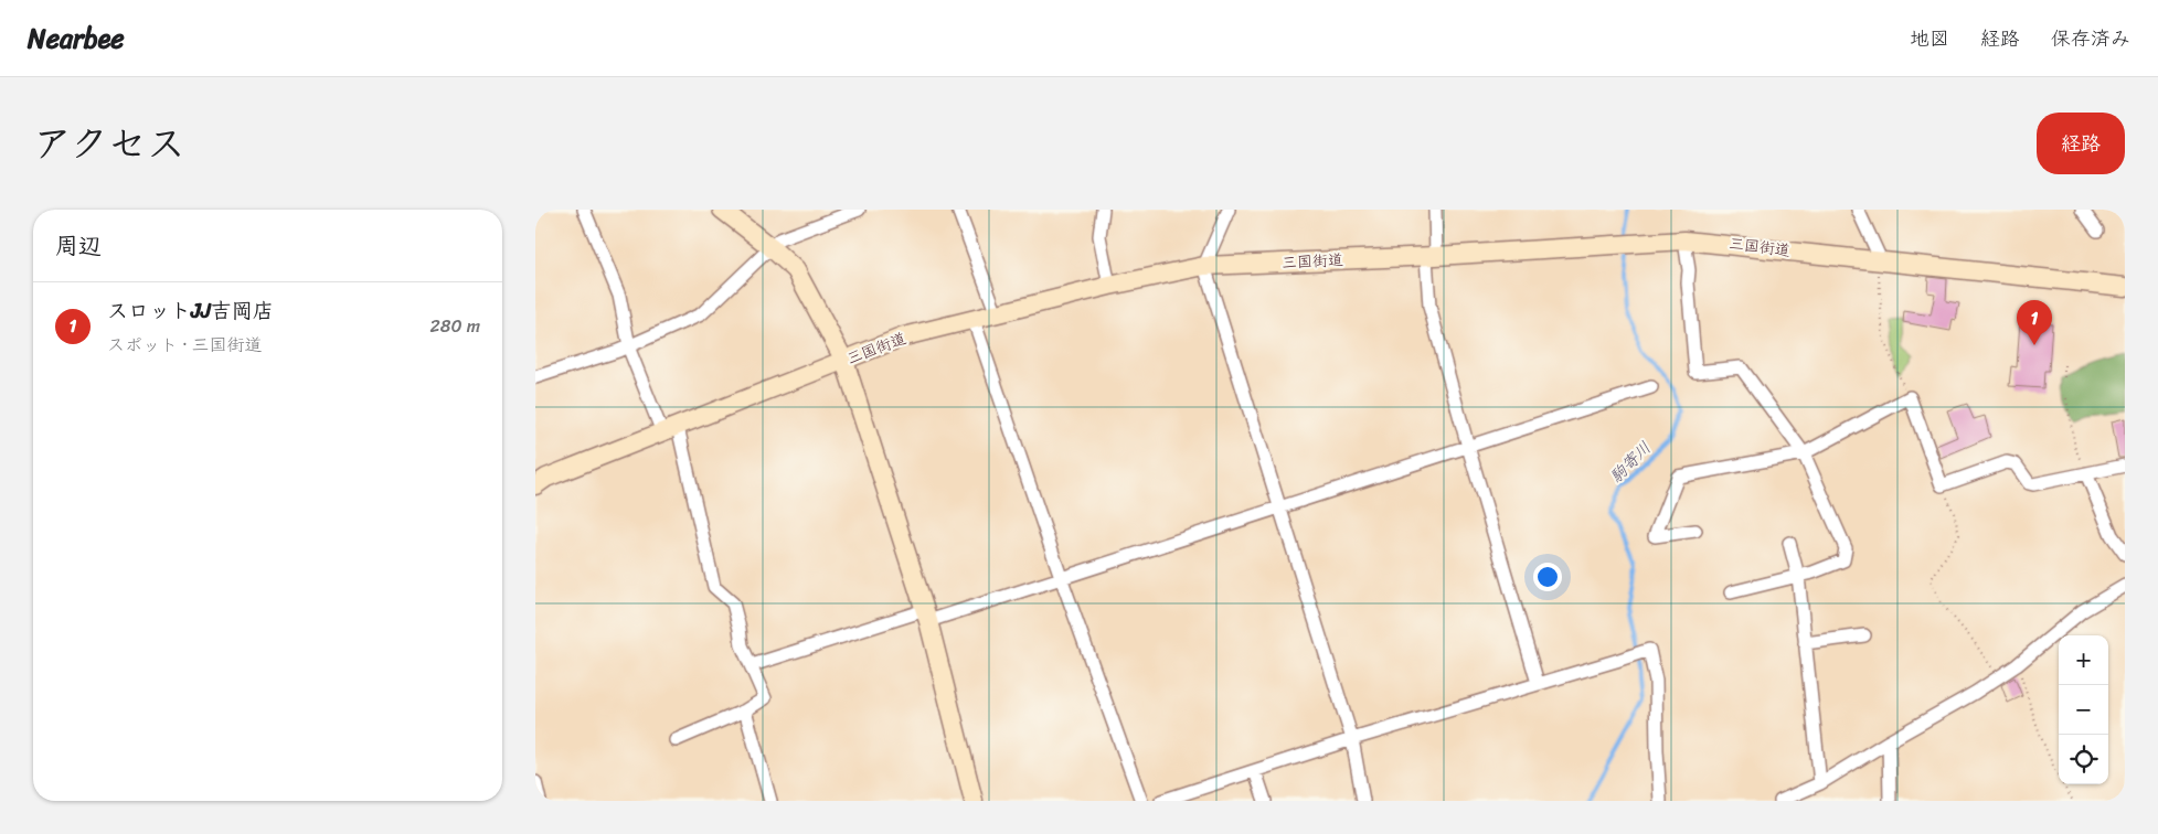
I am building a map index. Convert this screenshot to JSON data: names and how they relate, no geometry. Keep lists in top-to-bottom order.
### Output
{
  "streets": {
    "street": ["三国街道"]
  },
  "water": ["駒寄川"],
  "page": {
    "header": "Nearbee",
    "nav": ["地図", "経路", "保存済み"],
    "title": "アクセス",
    "buttons": "経路",
    "heading": "周辺",
    "list": [
      {
        "mark": "1",
        "name": "スロットJJ吉岡店",
        "note": "スポット · 三国街道",
        "value": "280 m"
      }
    ],
    "pins": "1",
    "map_buttons": ["+", "−"]
  }
}
